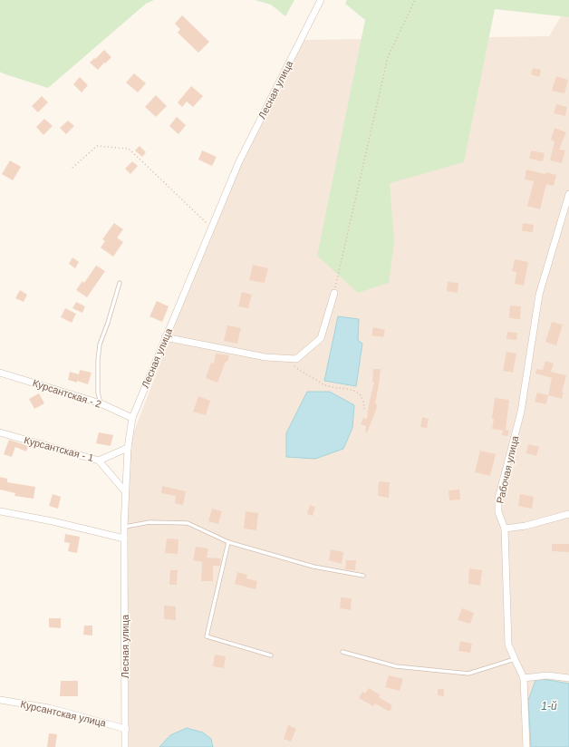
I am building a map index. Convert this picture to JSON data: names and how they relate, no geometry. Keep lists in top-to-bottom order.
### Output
{
  "streets": {
    "street": [
      "Лесная улица",
      "Курсантская - 2",
      "Курсантская - 1",
      "Рабочая улица",
      "Курсантская улица"
    ]
  },
  "crossings": [
    ["Лесная улица", "Курсантская - 2"],
    ["Лесная улица", "Курсантская - 1"],
    ["Лесная улица", "Курсантская улица"]
  ],
  "water": ["1-й"]
}
